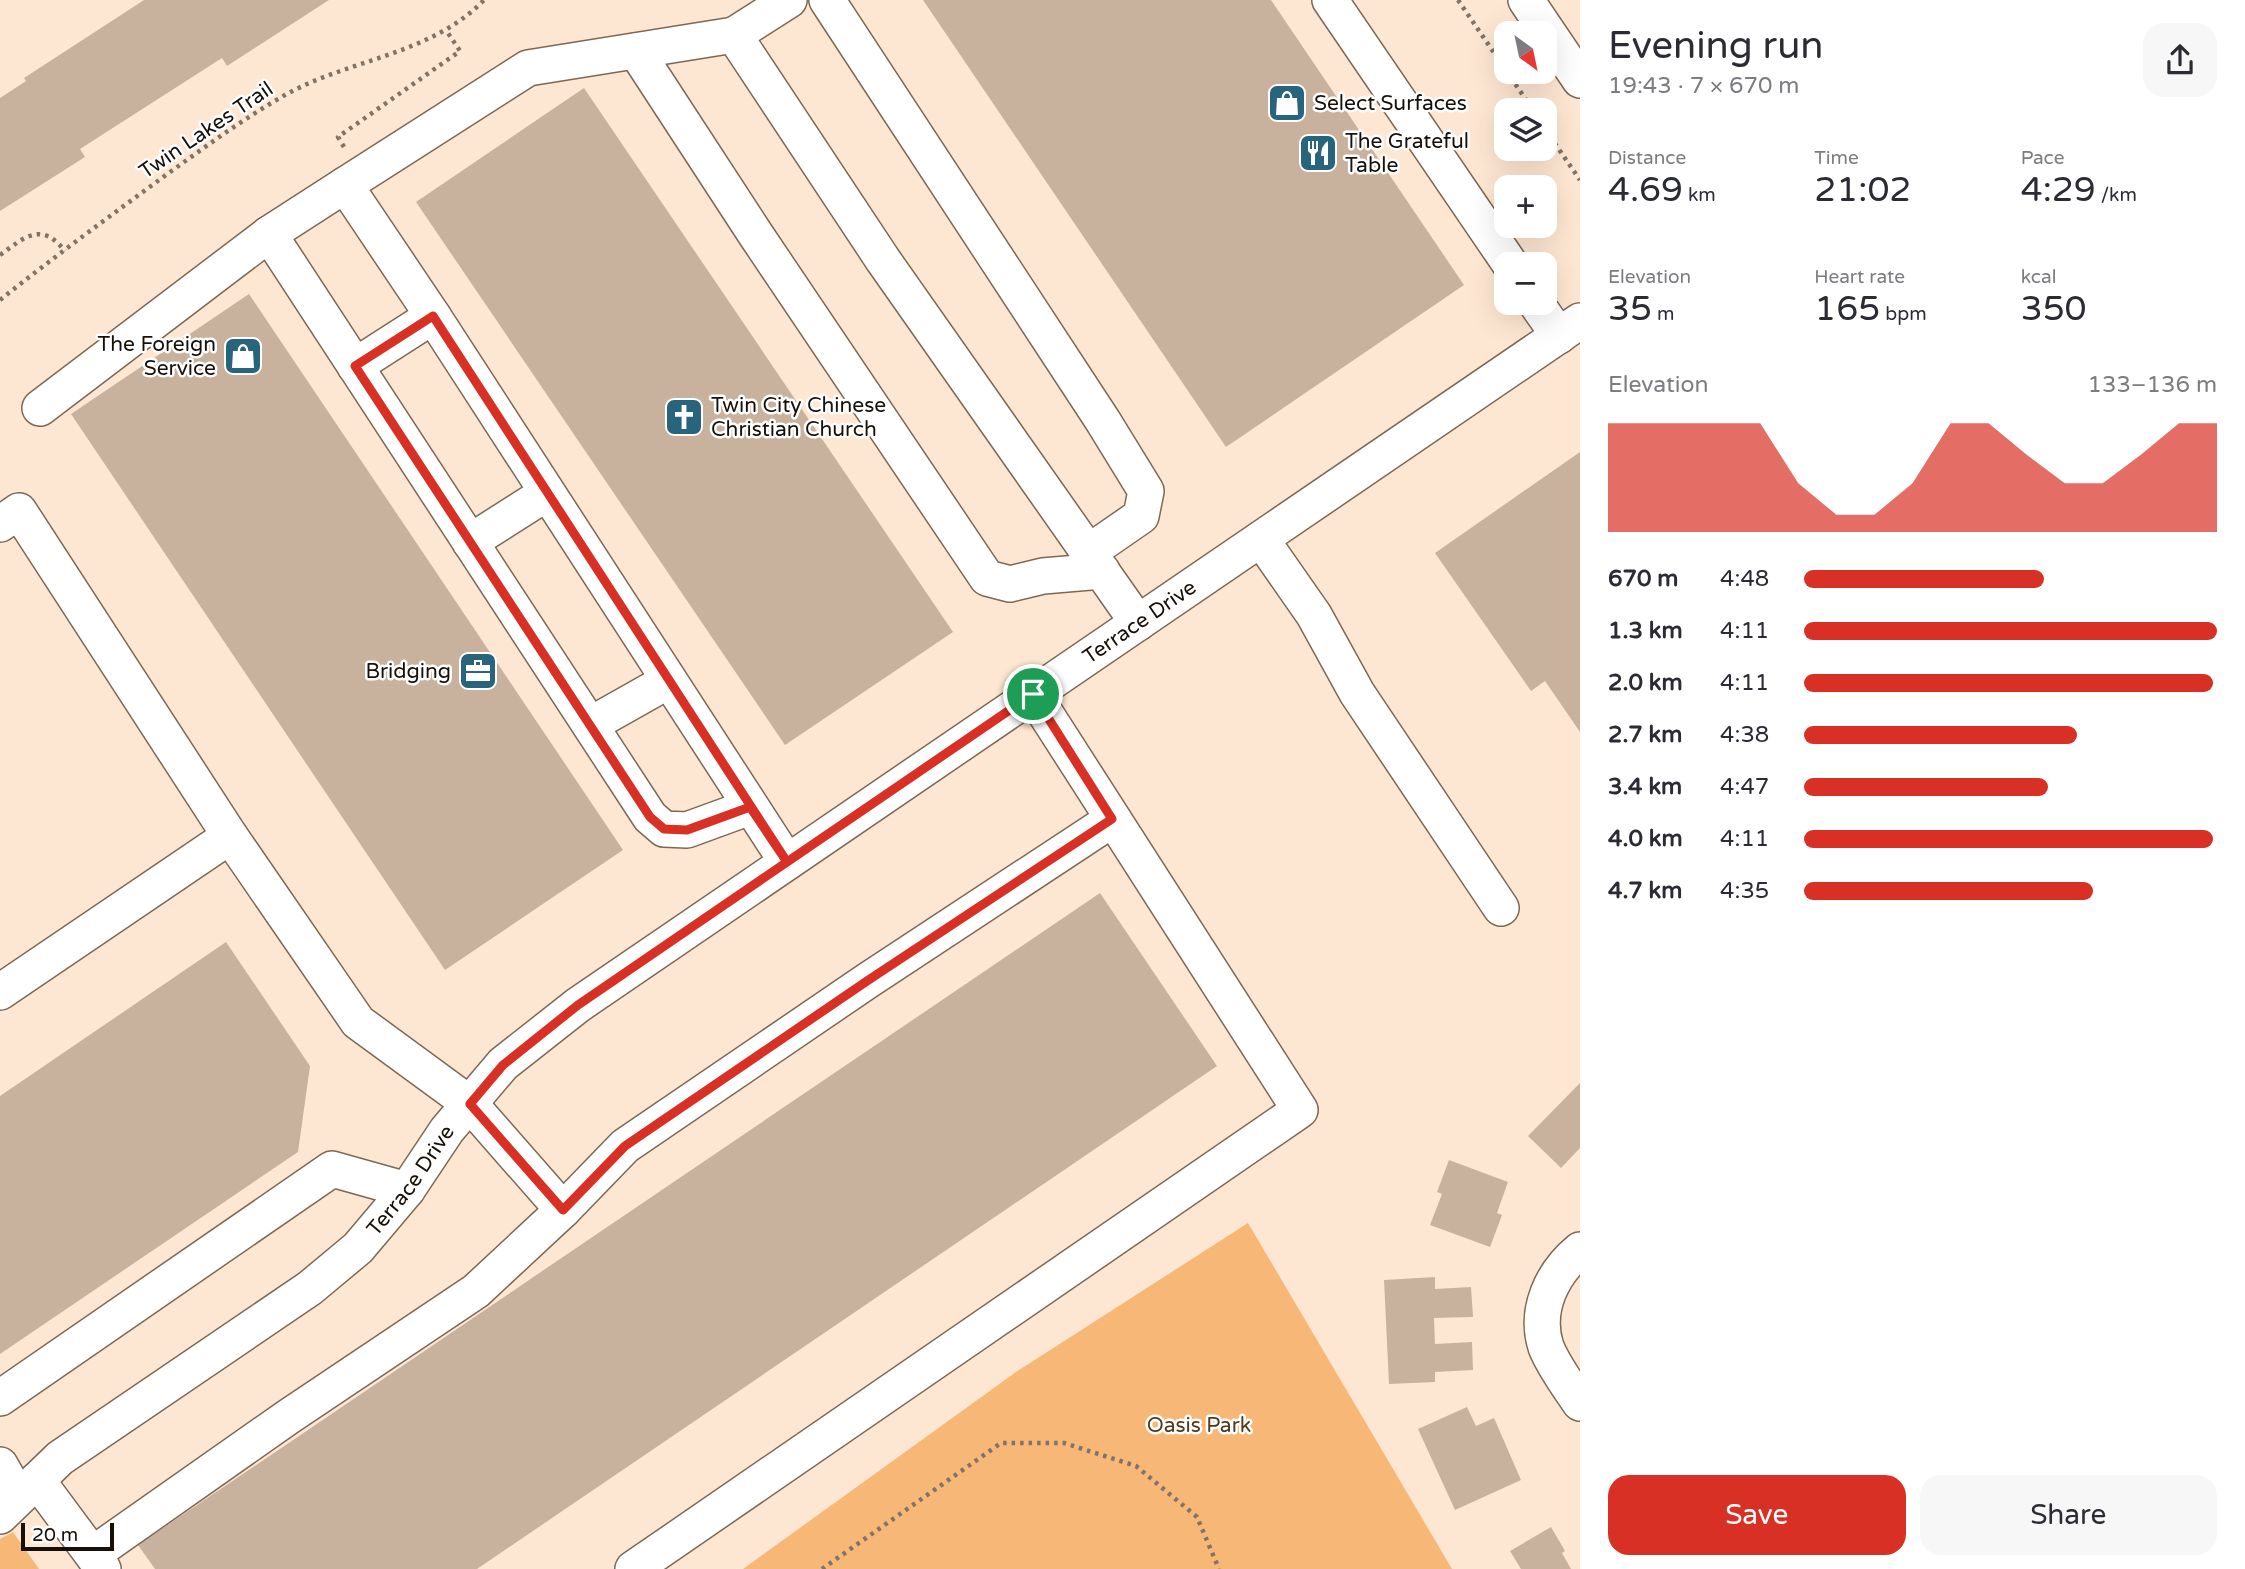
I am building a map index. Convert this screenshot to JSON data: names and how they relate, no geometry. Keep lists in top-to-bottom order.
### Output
{
  "streets": {
    "street": ["Terrace Drive"],
    "path": ["Twin Lakes Trail"]
  },
  "parks": ["Oasis Park"],
  "places": {
    "shop": ["Select Surfaces", "The Foreign Service"],
    "restaurant": ["The Grateful Table"],
    "church": ["Twin City Chinese Christian Church"],
    "office": ["Bridging"]
  },
  "scale_bar": "20 m",
  "north": "bottom right",
  "page": {
    "heading": ["Evening run", "19:43 · 7 × 670 m"],
    "map_buttons": ["+", "−"],
    "stats": [
      ["Distance", "4.69 km"],
      ["Time", "21:02"],
      ["Pace", "4:29 /km"],
      ["Elevation", "35 m"],
      ["Heart rate", "165 bpm"],
      ["kcal", "350"]
    ],
    "chart": ["Elevation", "133–136 m"],
    "list": [
      {
        "name": "670 m",
        "note": "4:48"
      },
      {
        "name": "1.3 km",
        "note": "4:11"
      },
      {
        "name": "2.0 km",
        "note": "4:11"
      },
      {
        "name": "2.7 km",
        "note": "4:38"
      },
      {
        "name": "3.4 km",
        "note": "4:47"
      },
      {
        "name": "4.0 km",
        "note": "4:11"
      },
      {
        "name": "4.7 km",
        "note": "4:35"
      }
    ],
    "buttons": ["Save", "Share"],
    "scale": "20 m"
  }
}
